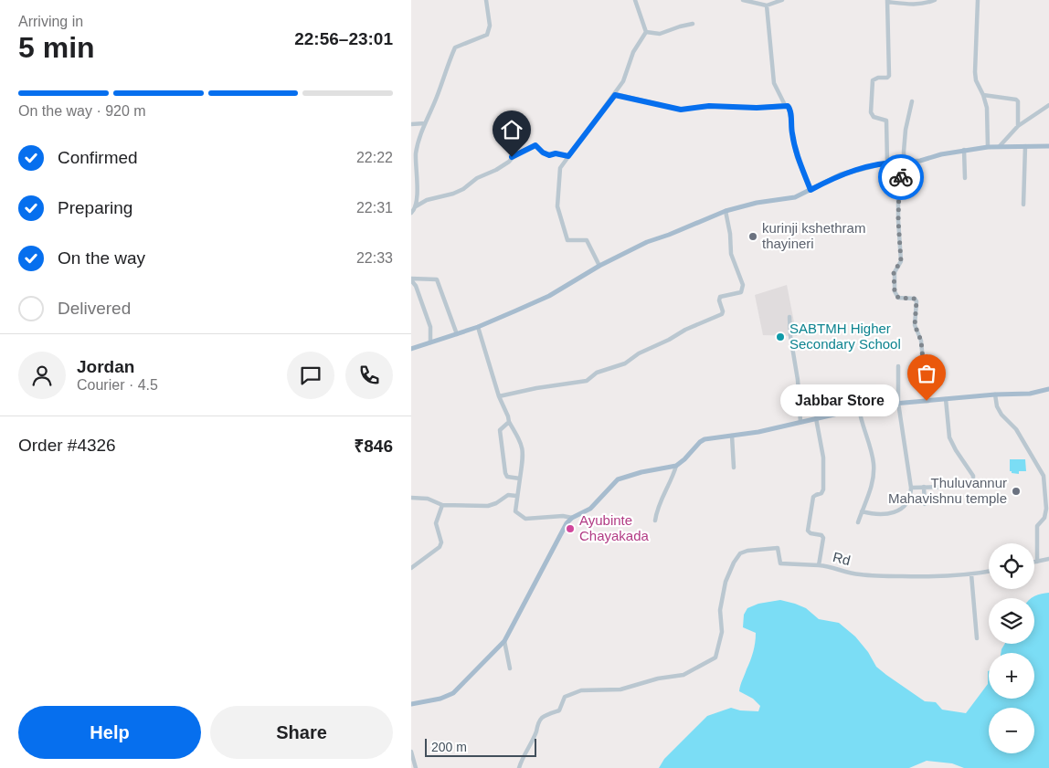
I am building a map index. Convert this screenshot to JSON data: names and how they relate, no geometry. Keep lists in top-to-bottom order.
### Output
{
  "streets": {
    "street": ["Rd"]
  },
  "places": [
    "kurinji kshethram thayineri",
    "SABTMH Higher Secondary School",
    "Jabbar Store",
    "Thuluvannur Mahavishnu temple",
    "Ayubinte Chayakada"
  ],
  "scale_bar": "200 m",
  "page": {
    "heading": ["5 min", "Arriving in", "22:56–23:01"],
    "panel": [
      "Jordan",
      "Courier · 4.5",
      "Order #4326",
      "₹846"
    ],
    "bar": "On the way · 920 m",
    "list": [
      ["Confirmed", "22:22"],
      ["Preparing", "22:31"],
      ["On the way", "22:33"],
      "Delivered"
    ],
    "bubble": "Jabbar Store",
    "map_buttons": ["+", "−"],
    "buttons": ["Help", "Share"],
    "scale": "200 m"
  }
}
